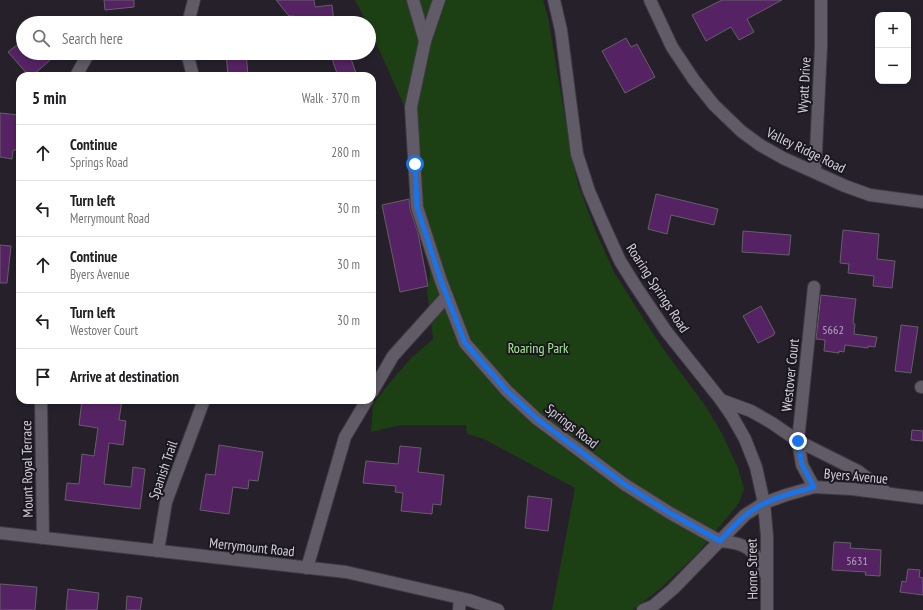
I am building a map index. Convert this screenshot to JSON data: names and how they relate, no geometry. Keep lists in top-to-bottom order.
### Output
{
  "streets": {
    "street": [
      "Wyatt Drive",
      "Valley Ridge Road",
      "Roaring Springs Road",
      "Westover Court",
      "Springs Road",
      "Mount Royal Terrace",
      "Spanish Trail",
      "Byers Avenue",
      "Merrymount Road",
      "Horne Street"
    ]
  },
  "crossings": [
    ["Wyatt Drive", "Valley Ridge Road"],
    ["Roaring Springs Road", "Byers Avenue"],
    ["Roaring Springs Road", "Horne Street"],
    ["Westover Court", "Byers Avenue"],
    ["Springs Road", "Horne Street"],
    ["Mount Royal Terrace", "Merrymount Road"],
    ["Spanish Trail", "Merrymount Road"],
    ["Byers Avenue", "Horne Street"]
  ],
  "parks": ["Roaring Park"],
  "house_numbers": ["5662", "5631"],
  "page": {
    "map_buttons": ["+", "−"],
    "search": "Search here",
    "heading": ["5 min", "Walk · 370 m"],
    "list": [
      ["Continue", "Springs Road", "280 m"],
      ["Turn left", "Merrymount Road", "30 m"],
      ["Continue", "Byers Avenue", "30 m"],
      ["Turn left", "Westover Court", "30 m"],
      "Arrive at destination"
    ]
  }
}
